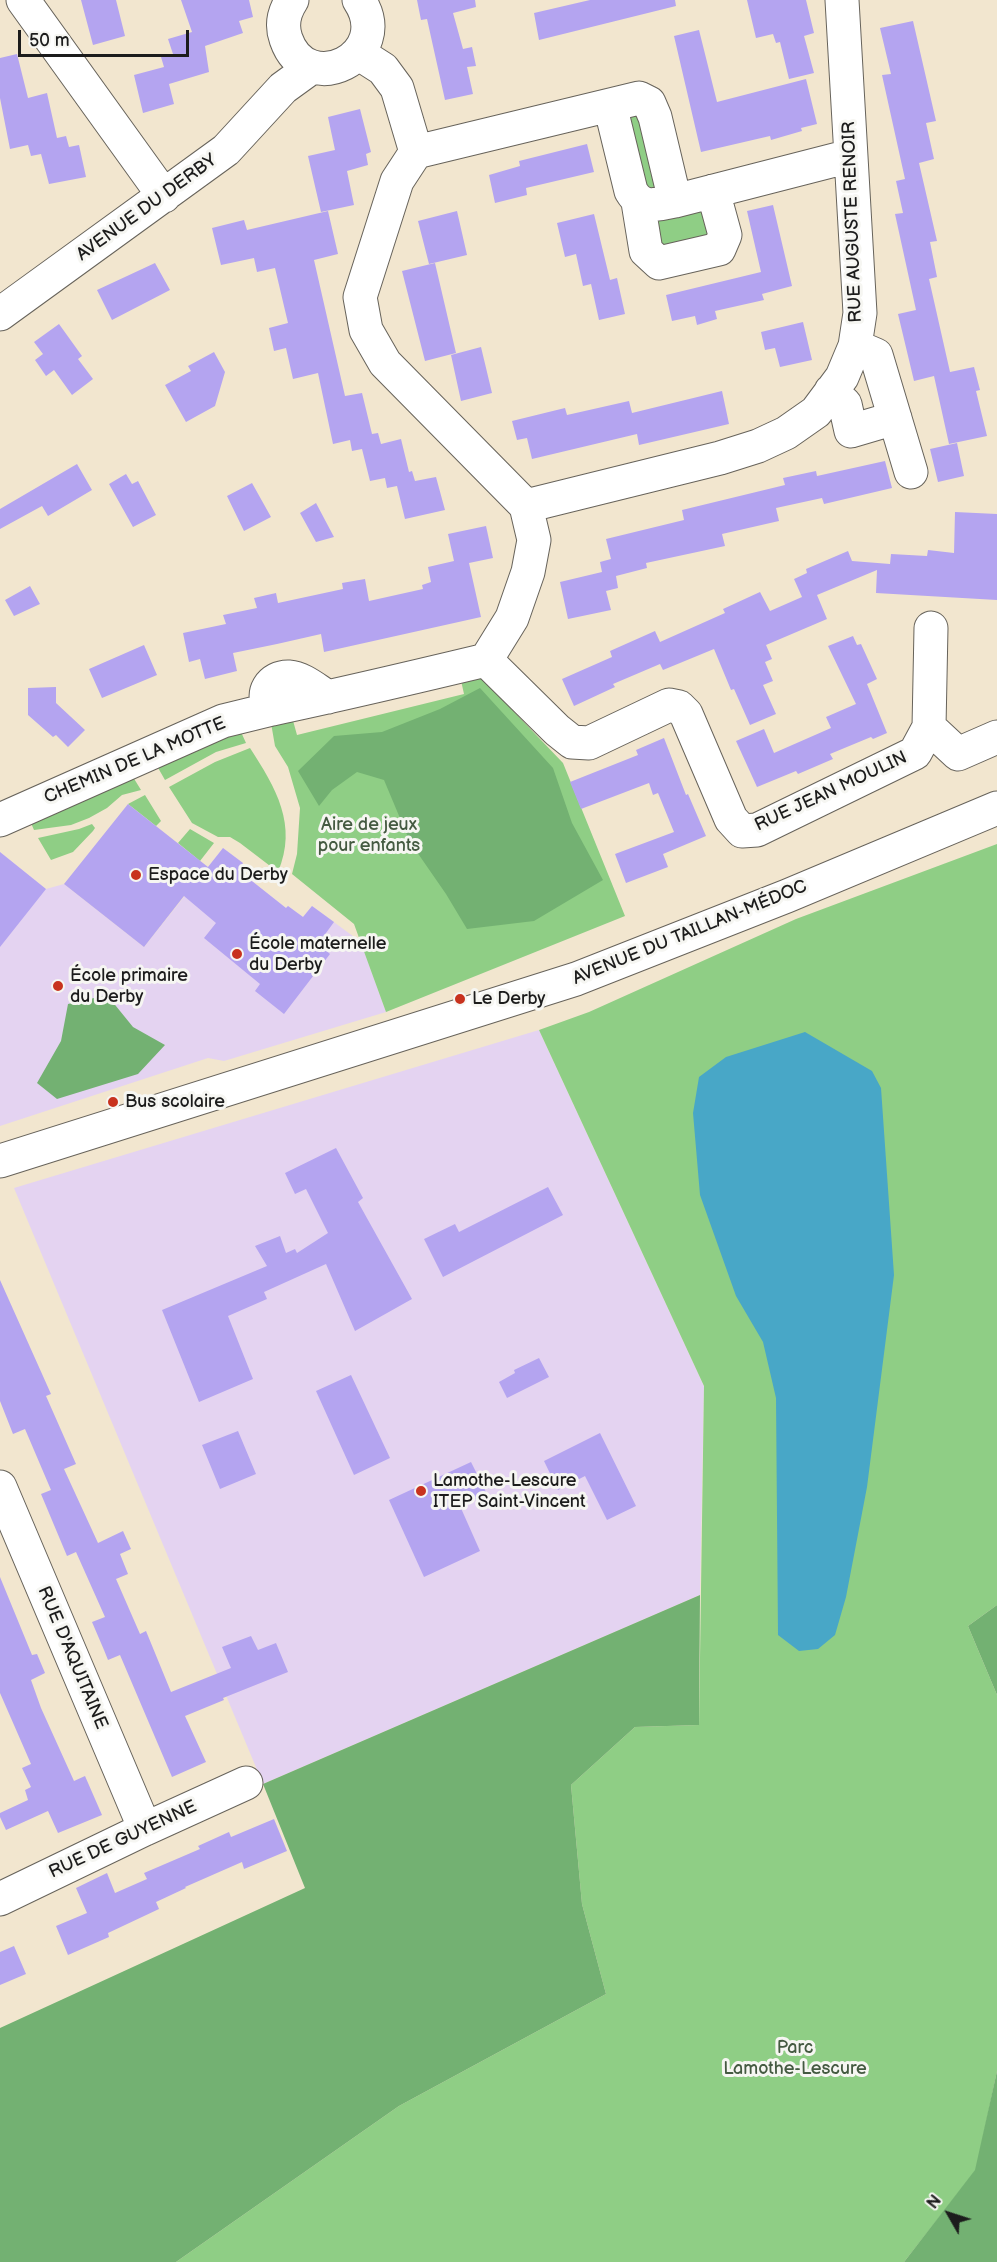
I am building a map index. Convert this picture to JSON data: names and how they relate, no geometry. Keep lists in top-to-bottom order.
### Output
{
  "streets": {
    "street": [
      "AVENUE DU DERBY",
      "RUE AUGUSTE RENOIR",
      "CHEMIN DE LA MOTTE",
      "RUE JEAN MOULIN",
      "AVENUE DU TAILLAN-MÉDOC",
      "RUE D'AQUITAINE",
      "RUE DE GUYENNE"
    ]
  },
  "crossings": [
    ["CHEMIN DE LA MOTTE", "RUE JEAN MOULIN"],
    ["RUE D'AQUITAINE", "RUE DE GUYENNE"]
  ],
  "parks": ["Aire de jeux pour enfants", "Parc Lamothe-Lescure"],
  "places": [
    "Espace du Derby",
    "École maternelle du Derby",
    "École primaire du Derby",
    "Le Derby",
    "Bus scolaire",
    "Lamothe-Lescure ITEP Saint-Vincent"
  ],
  "scale_bar": "50 m",
  "north": "top left"
}
